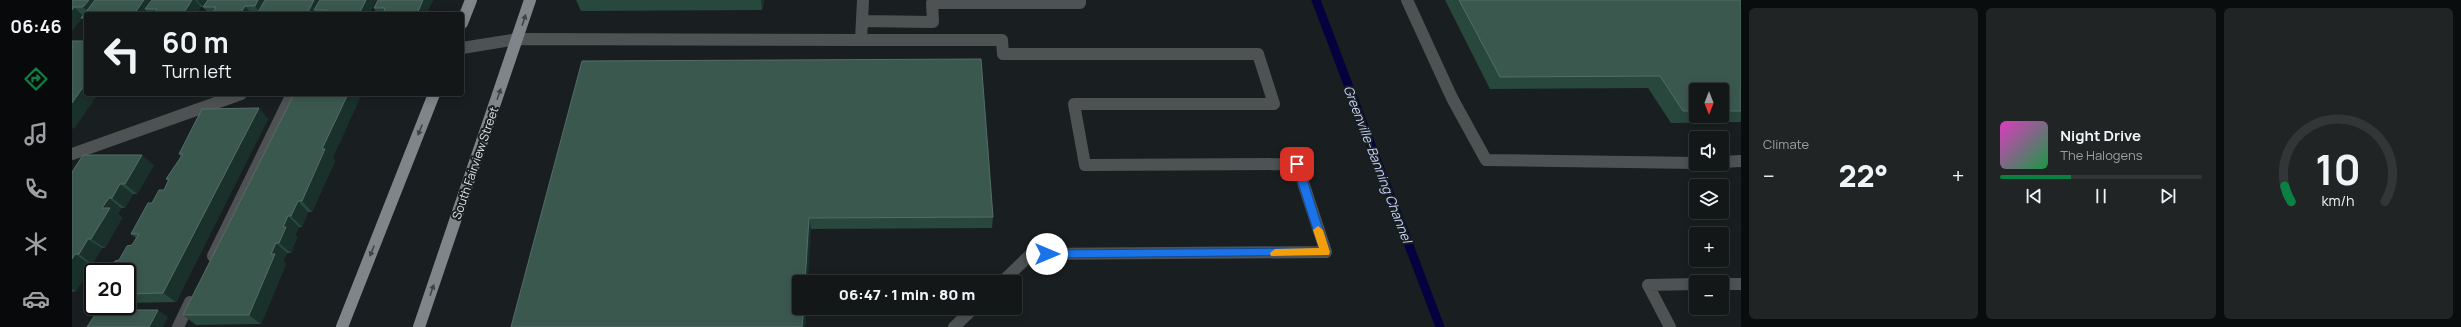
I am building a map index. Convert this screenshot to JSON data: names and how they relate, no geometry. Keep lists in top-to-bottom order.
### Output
{
  "streets": {
    "main road": ["South Fairview Street"]
  },
  "water": ["Greenville-Banning Channel"],
  "north": "bottom",
  "page": {
    "tabs": "06:46",
    "tile": "Climate",
    "turn": ["60 m", "Turn left"],
    "map_buttons": ["+", "−"],
    "song": ["Night Drive", "The Halogens"],
    "heat": ["−", "22°", "+"],
    "limit": "20",
    "trip": "06:47 · 1 min · 80 m",
    "gauge": ["10", "km/h"]
  }
}
